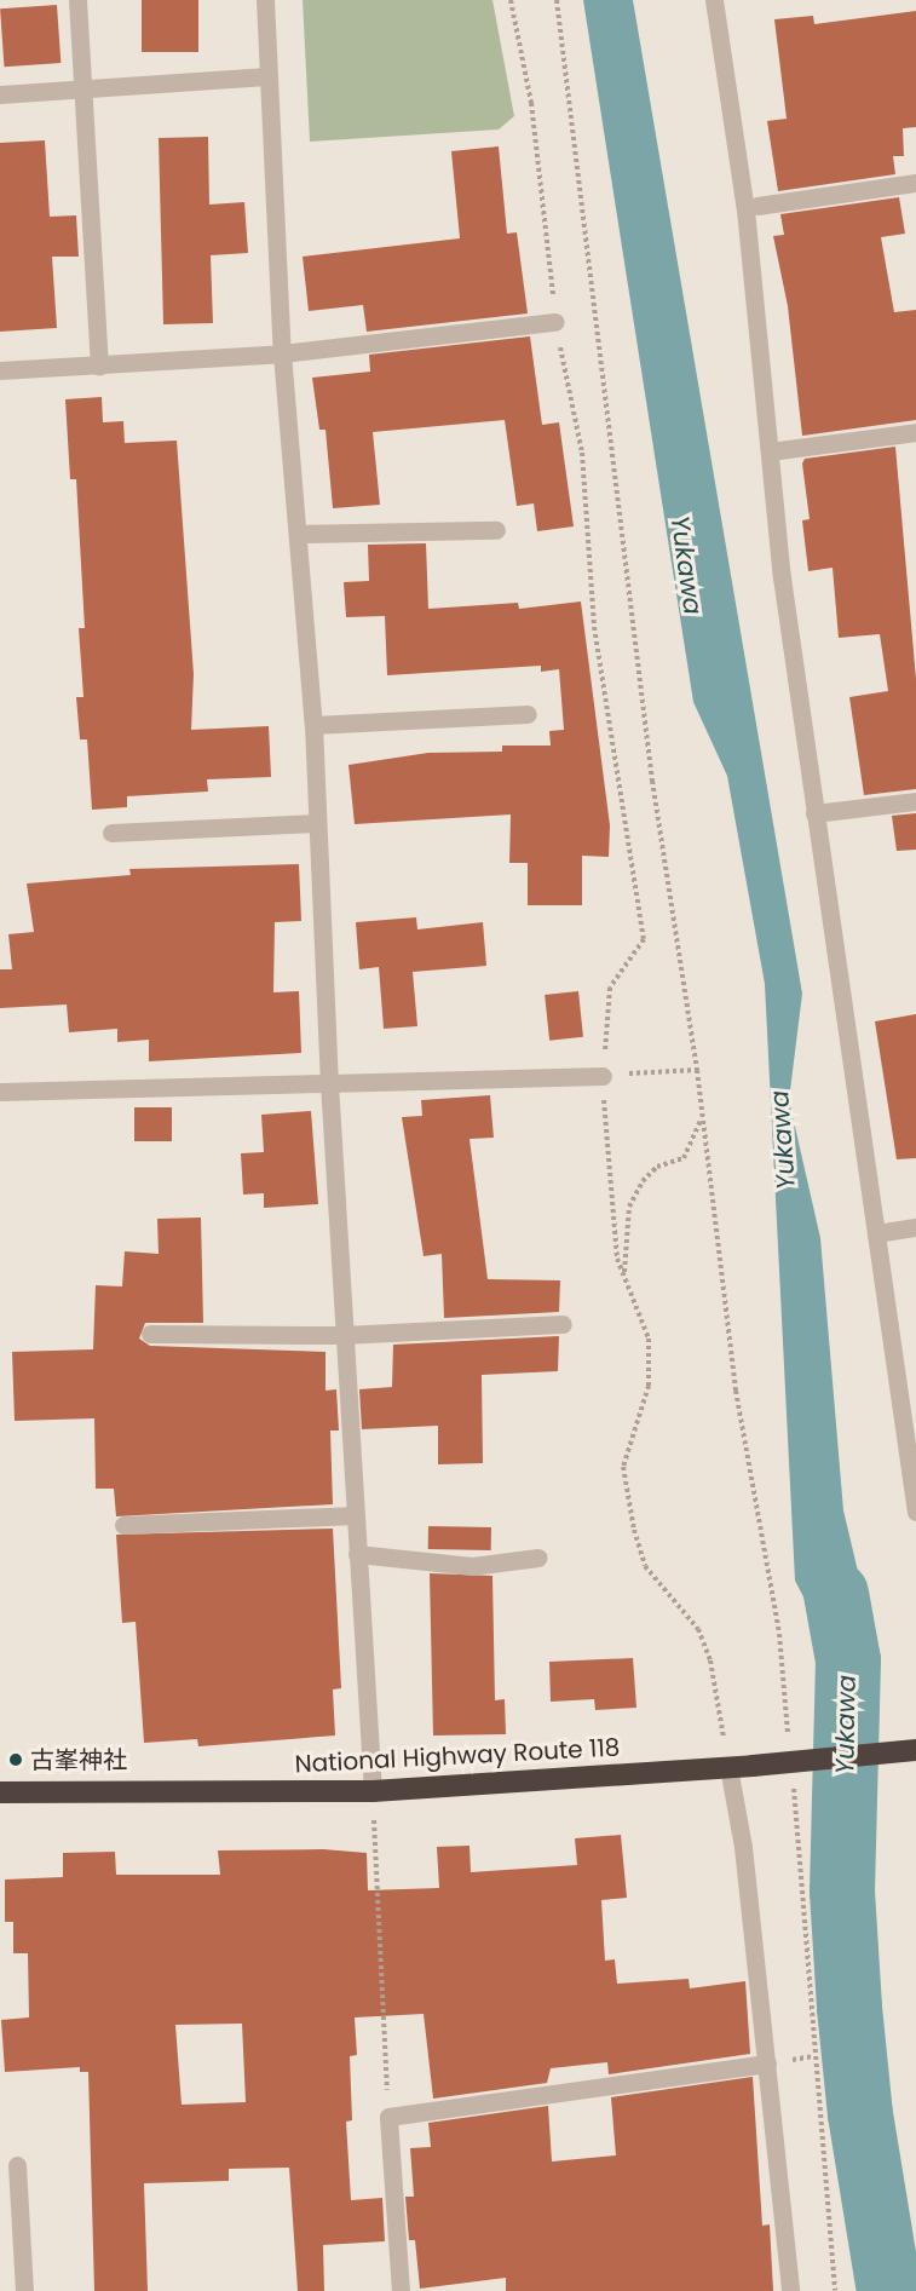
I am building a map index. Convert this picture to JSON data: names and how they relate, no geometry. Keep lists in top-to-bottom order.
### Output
{
  "streets": {
    "highway": ["National Highway Route 118"]
  },
  "water": ["Yukawa"],
  "places": ["古峯神社"]
}
